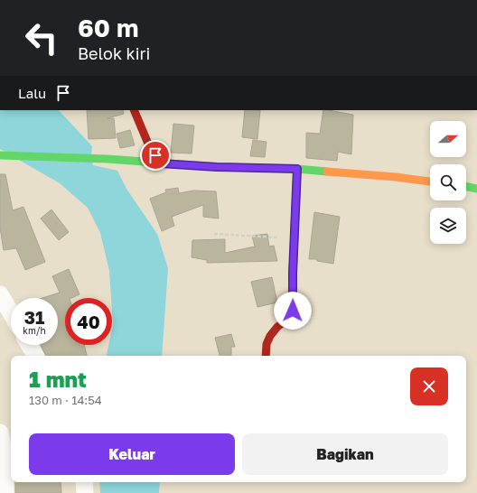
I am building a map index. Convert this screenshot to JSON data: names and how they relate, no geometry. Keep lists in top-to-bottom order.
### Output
{
  "north": "right",
  "page": {
    "turn": ["60 m", "Belok kiri"],
    "then": "Lalu",
    "speed": "31 km/h",
    "limit": "40",
    "heading": ["1 mnt", "130 m · 14:54"],
    "buttons": ["Keluar", "Bagikan"]
  }
}
